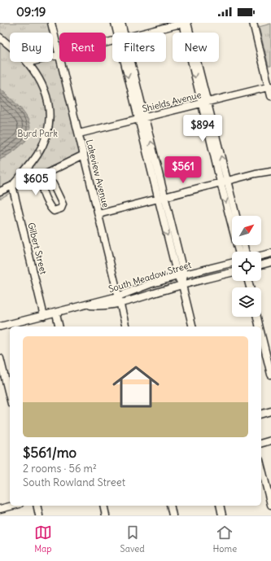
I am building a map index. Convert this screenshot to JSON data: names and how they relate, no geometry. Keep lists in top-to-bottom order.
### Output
{
  "streets": {
    "street": [
      "Shields Avenue",
      "Lakeview Avenue",
      "Gilbert Street",
      "South Meadow Street"
    ]
  },
  "crossings": [
    ["Shields Avenue", "Lakeview Avenue"],
    ["Lakeview Avenue", "South Meadow Street"],
    ["Gilbert Street", "South Meadow Street"]
  ],
  "parks": ["Byrd Park"],
  "north": "top right",
  "page": {
    "status": "09:19",
    "chip": [
      "Buy",
      "Rent",
      "Filters",
      "New"
    ],
    "price": ["$894", "$561", "$605"],
    "list": [
      {
        "name": "$561/mo",
        "note": "2 rooms · 56 m² · South Rowland Street"
      }
    ],
    "tabs": ["Map", "Saved", "Home"]
  }
}
